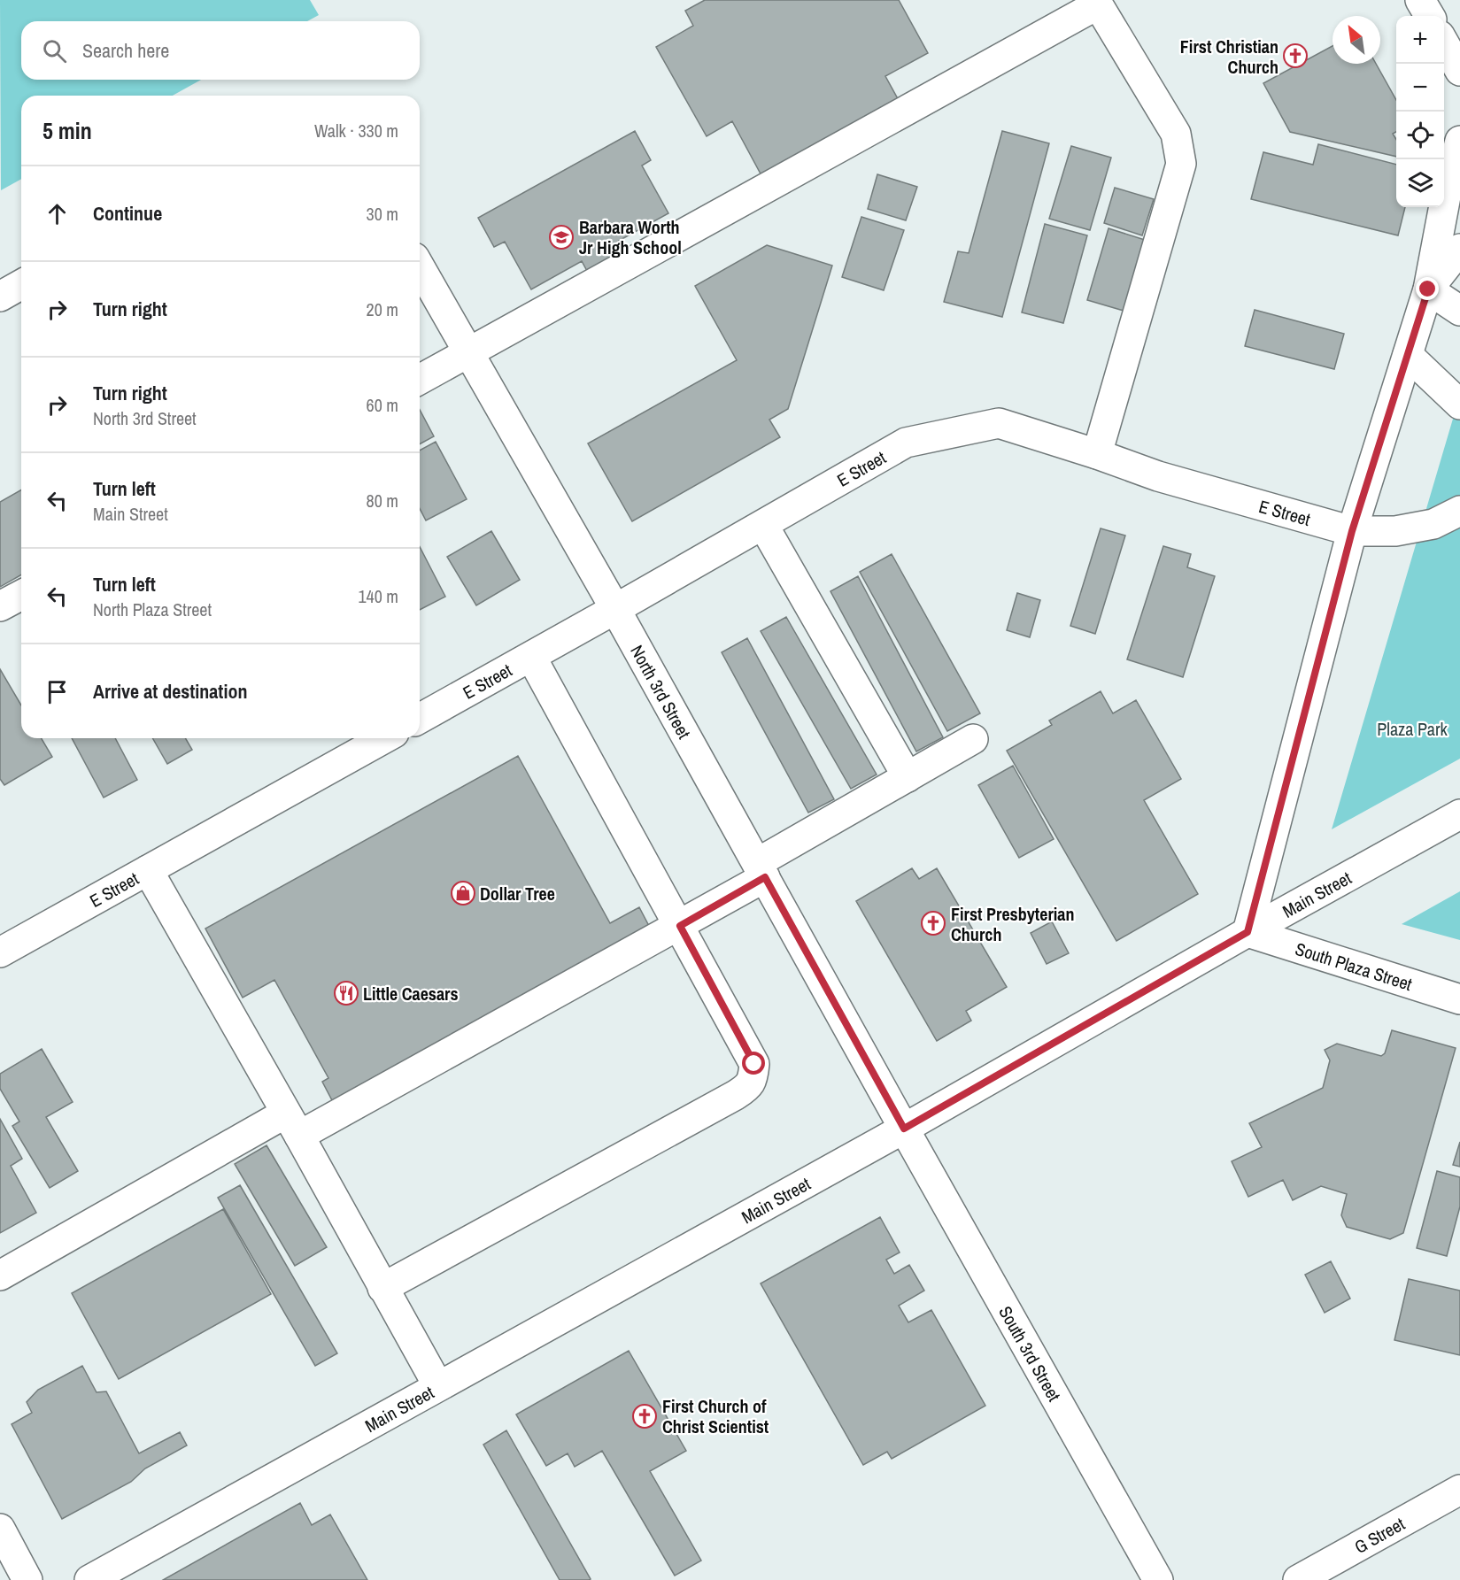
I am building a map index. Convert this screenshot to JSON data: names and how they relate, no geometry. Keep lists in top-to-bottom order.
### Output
{
  "streets": {
    "street": [
      "E Street",
      "North 3rd Street",
      "Main Street",
      "South Plaza Street",
      "South 3rd Street",
      "G Street"
    ]
  },
  "crossings": [
    ["E Street", "North 3rd Street"],
    ["North 3rd Street", "Main Street"],
    ["North 3rd Street", "South 3rd Street"],
    ["Main Street", "South Plaza Street"],
    ["Main Street", "South 3rd Street"]
  ],
  "parks": ["Plaza Park"],
  "places": {
    "church": ["First Christian Church", "First Presbyterian Church", "First Church of Christ Scientist"],
    "school or university": ["Barbara Worth Jr High School"],
    "shop": ["Dollar Tree"],
    "restaurant": ["Little Caesars"]
  },
  "north": "top left",
  "page": {
    "map_buttons": ["+", "−"],
    "search": "Search here",
    "heading": ["5 min", "Walk · 330 m"],
    "list": [
      ["Continue", "30 m"],
      ["Turn right", "20 m"],
      ["Turn right", "North 3rd Street", "60 m"],
      ["Turn left", "Main Street", "80 m"],
      ["Turn left", "North Plaza Street", "140 m"],
      "Arrive at destination"
    ]
  }
}
